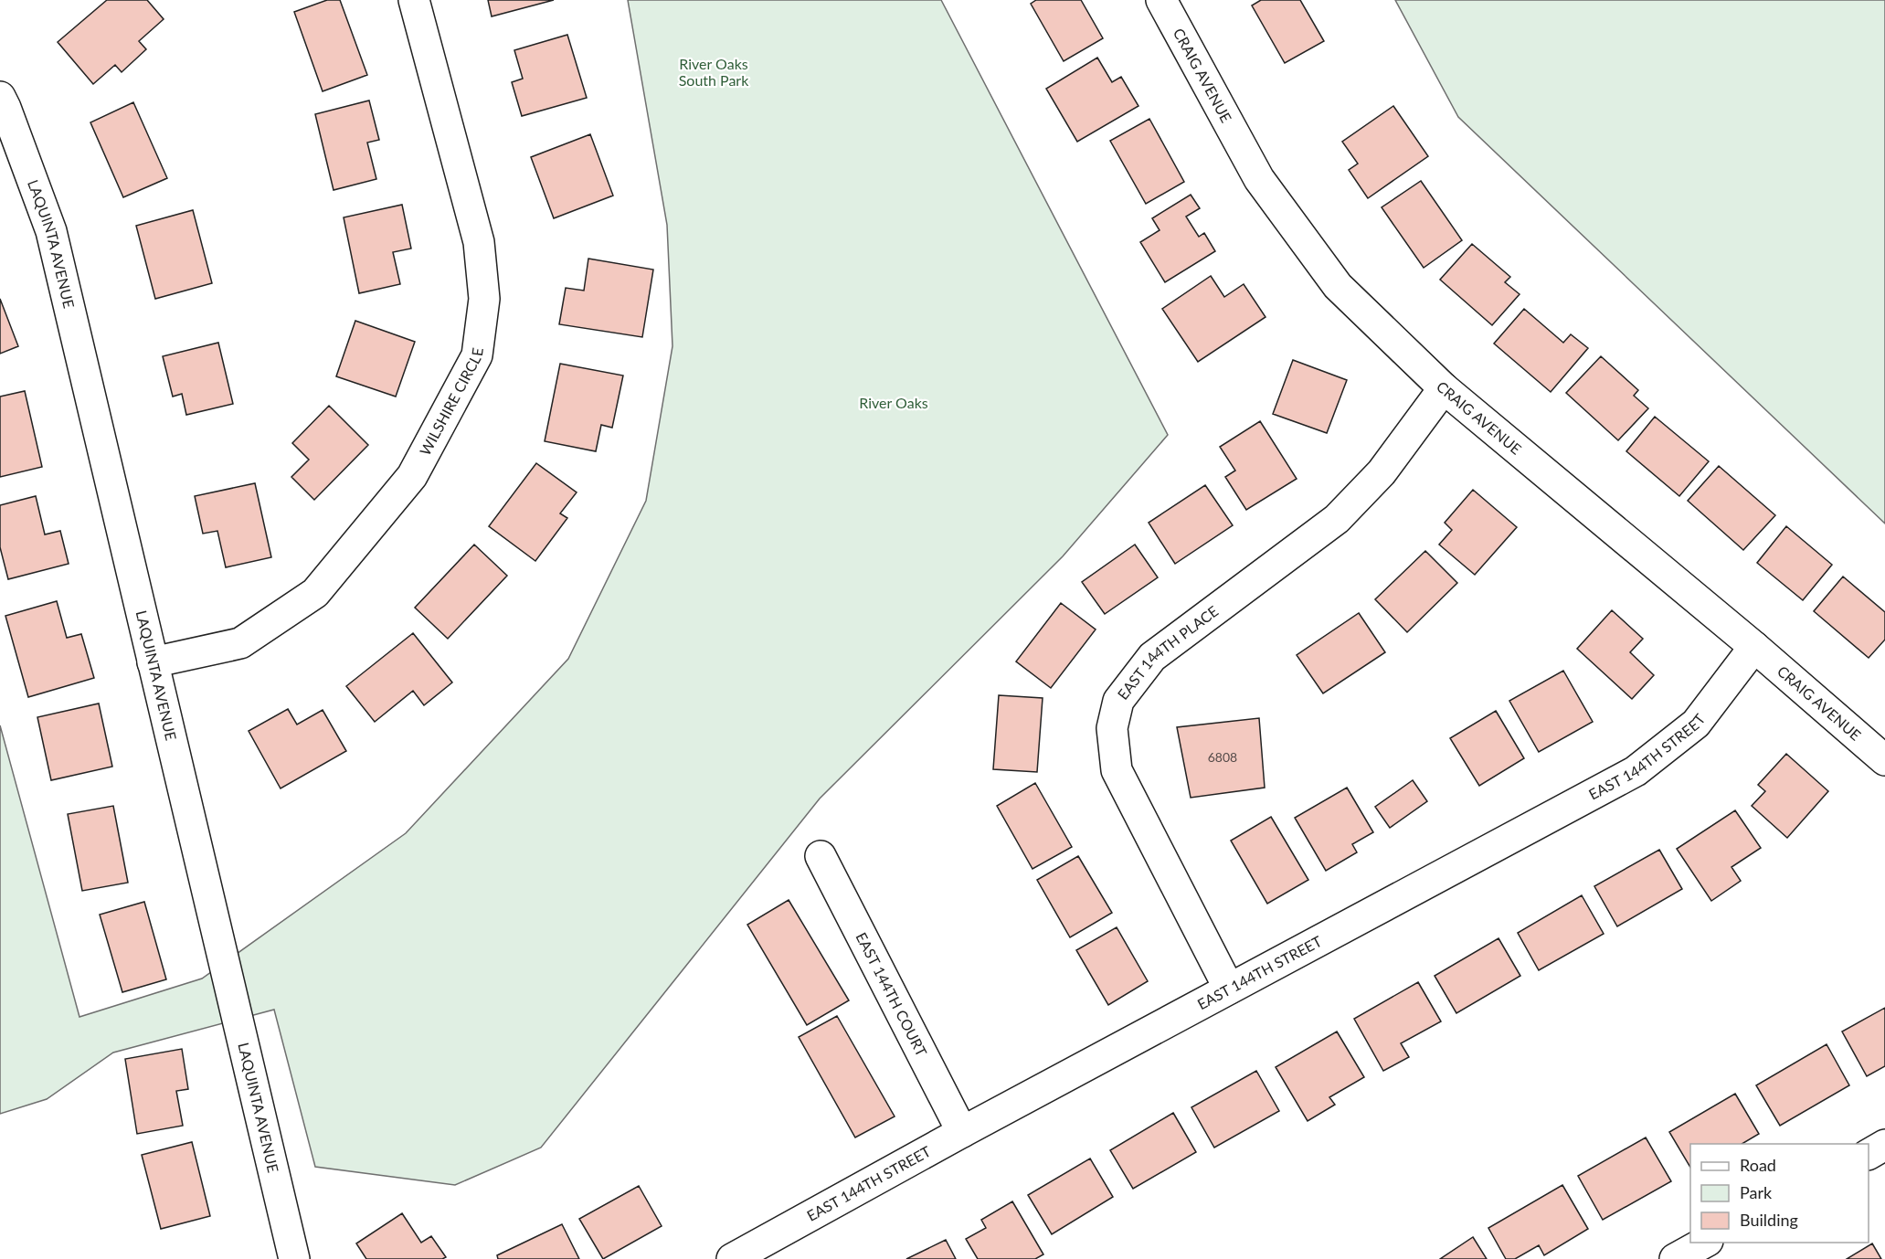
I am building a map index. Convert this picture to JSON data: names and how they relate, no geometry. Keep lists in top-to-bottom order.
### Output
{
  "streets": {
    "street": [
      "CRAIG AVENUE",
      "LAQUINTA AVENUE",
      "WILSHIRE CIRCLE",
      "EAST 144TH PLACE",
      "EAST 144TH STREET",
      "EAST 144TH COURT"
    ]
  },
  "crossings": [
    ["CRAIG AVENUE", "EAST 144TH PLACE"],
    ["CRAIG AVENUE", "EAST 144TH STREET"],
    ["LAQUINTA AVENUE", "WILSHIRE CIRCLE"],
    ["EAST 144TH PLACE", "EAST 144TH STREET"],
    ["EAST 144TH STREET", "EAST 144TH COURT"]
  ],
  "parks": ["River Oaks South Park", "River Oaks"],
  "house_numbers": ["6808"],
  "legend": ["Road", "Park", "Building"]
}
